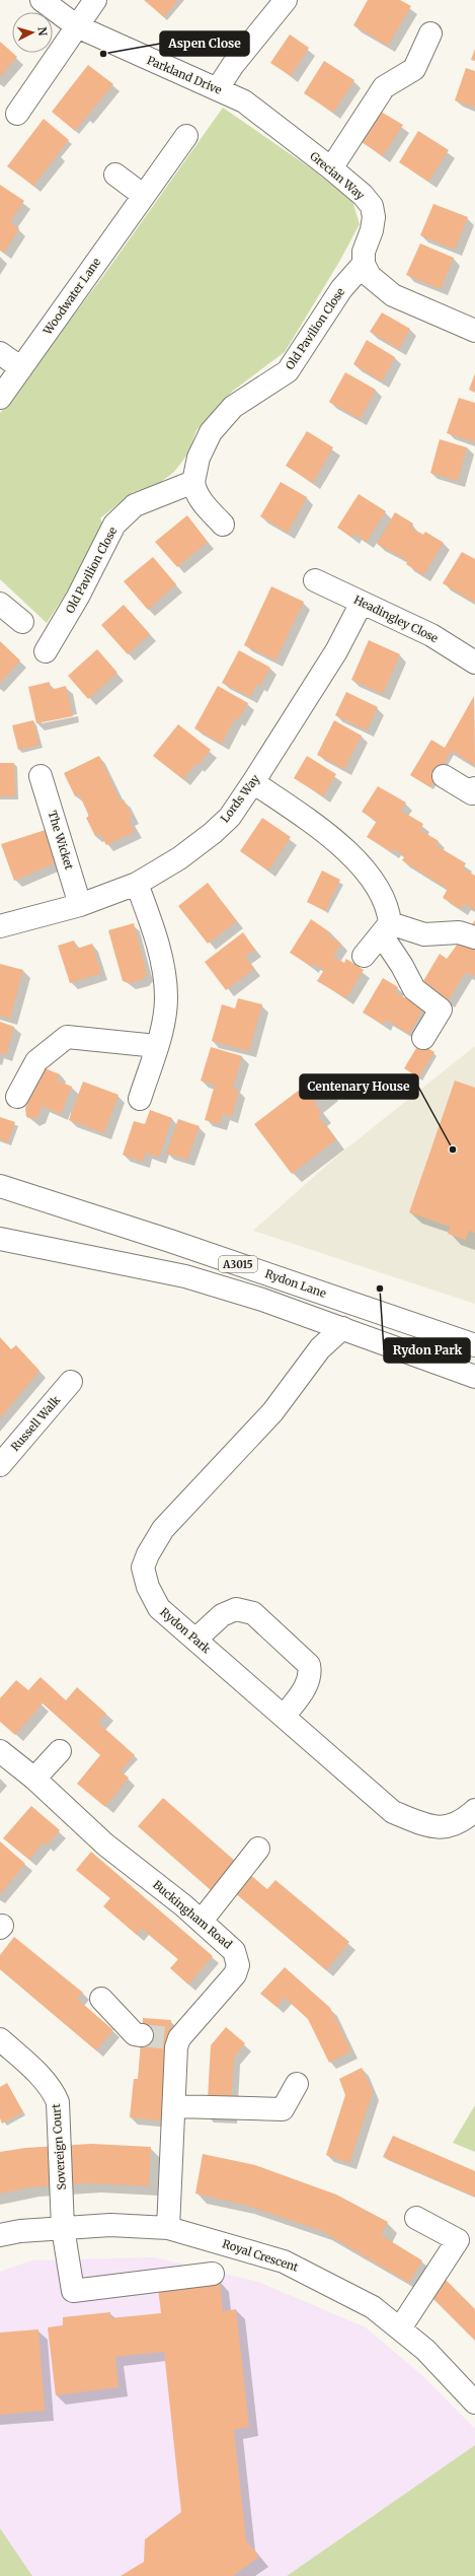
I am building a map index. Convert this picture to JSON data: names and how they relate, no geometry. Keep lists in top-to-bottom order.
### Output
{
  "streets": {
    "street": [
      "Parkland Drive",
      "Grecian Way",
      "Woodwater Lane",
      "Old Pavilion Close",
      "Headingley Close",
      "Lords Way",
      "The Wicket",
      "A3015",
      "Rydon Lane",
      "Russell Walk",
      "Rydon Park",
      "Buckingham Road",
      "Sovereign Court",
      "Royal Crescent"
    ]
  },
  "crossings": [
    ["Parkland Drive", "Grecian Way"],
    ["Grecian Way", "Old Pavilion Close"],
    ["Headingley Close", "Lords Way"],
    ["Lords Way", "The Wicket"],
    ["A3015", "Rydon Park"],
    ["Buckingham Road", "Royal Crescent"],
    ["Sovereign Court", "Royal Crescent"]
  ],
  "places": ["Aspen Close", "Centenary House", "Rydon Park"],
  "north": "right"
}
